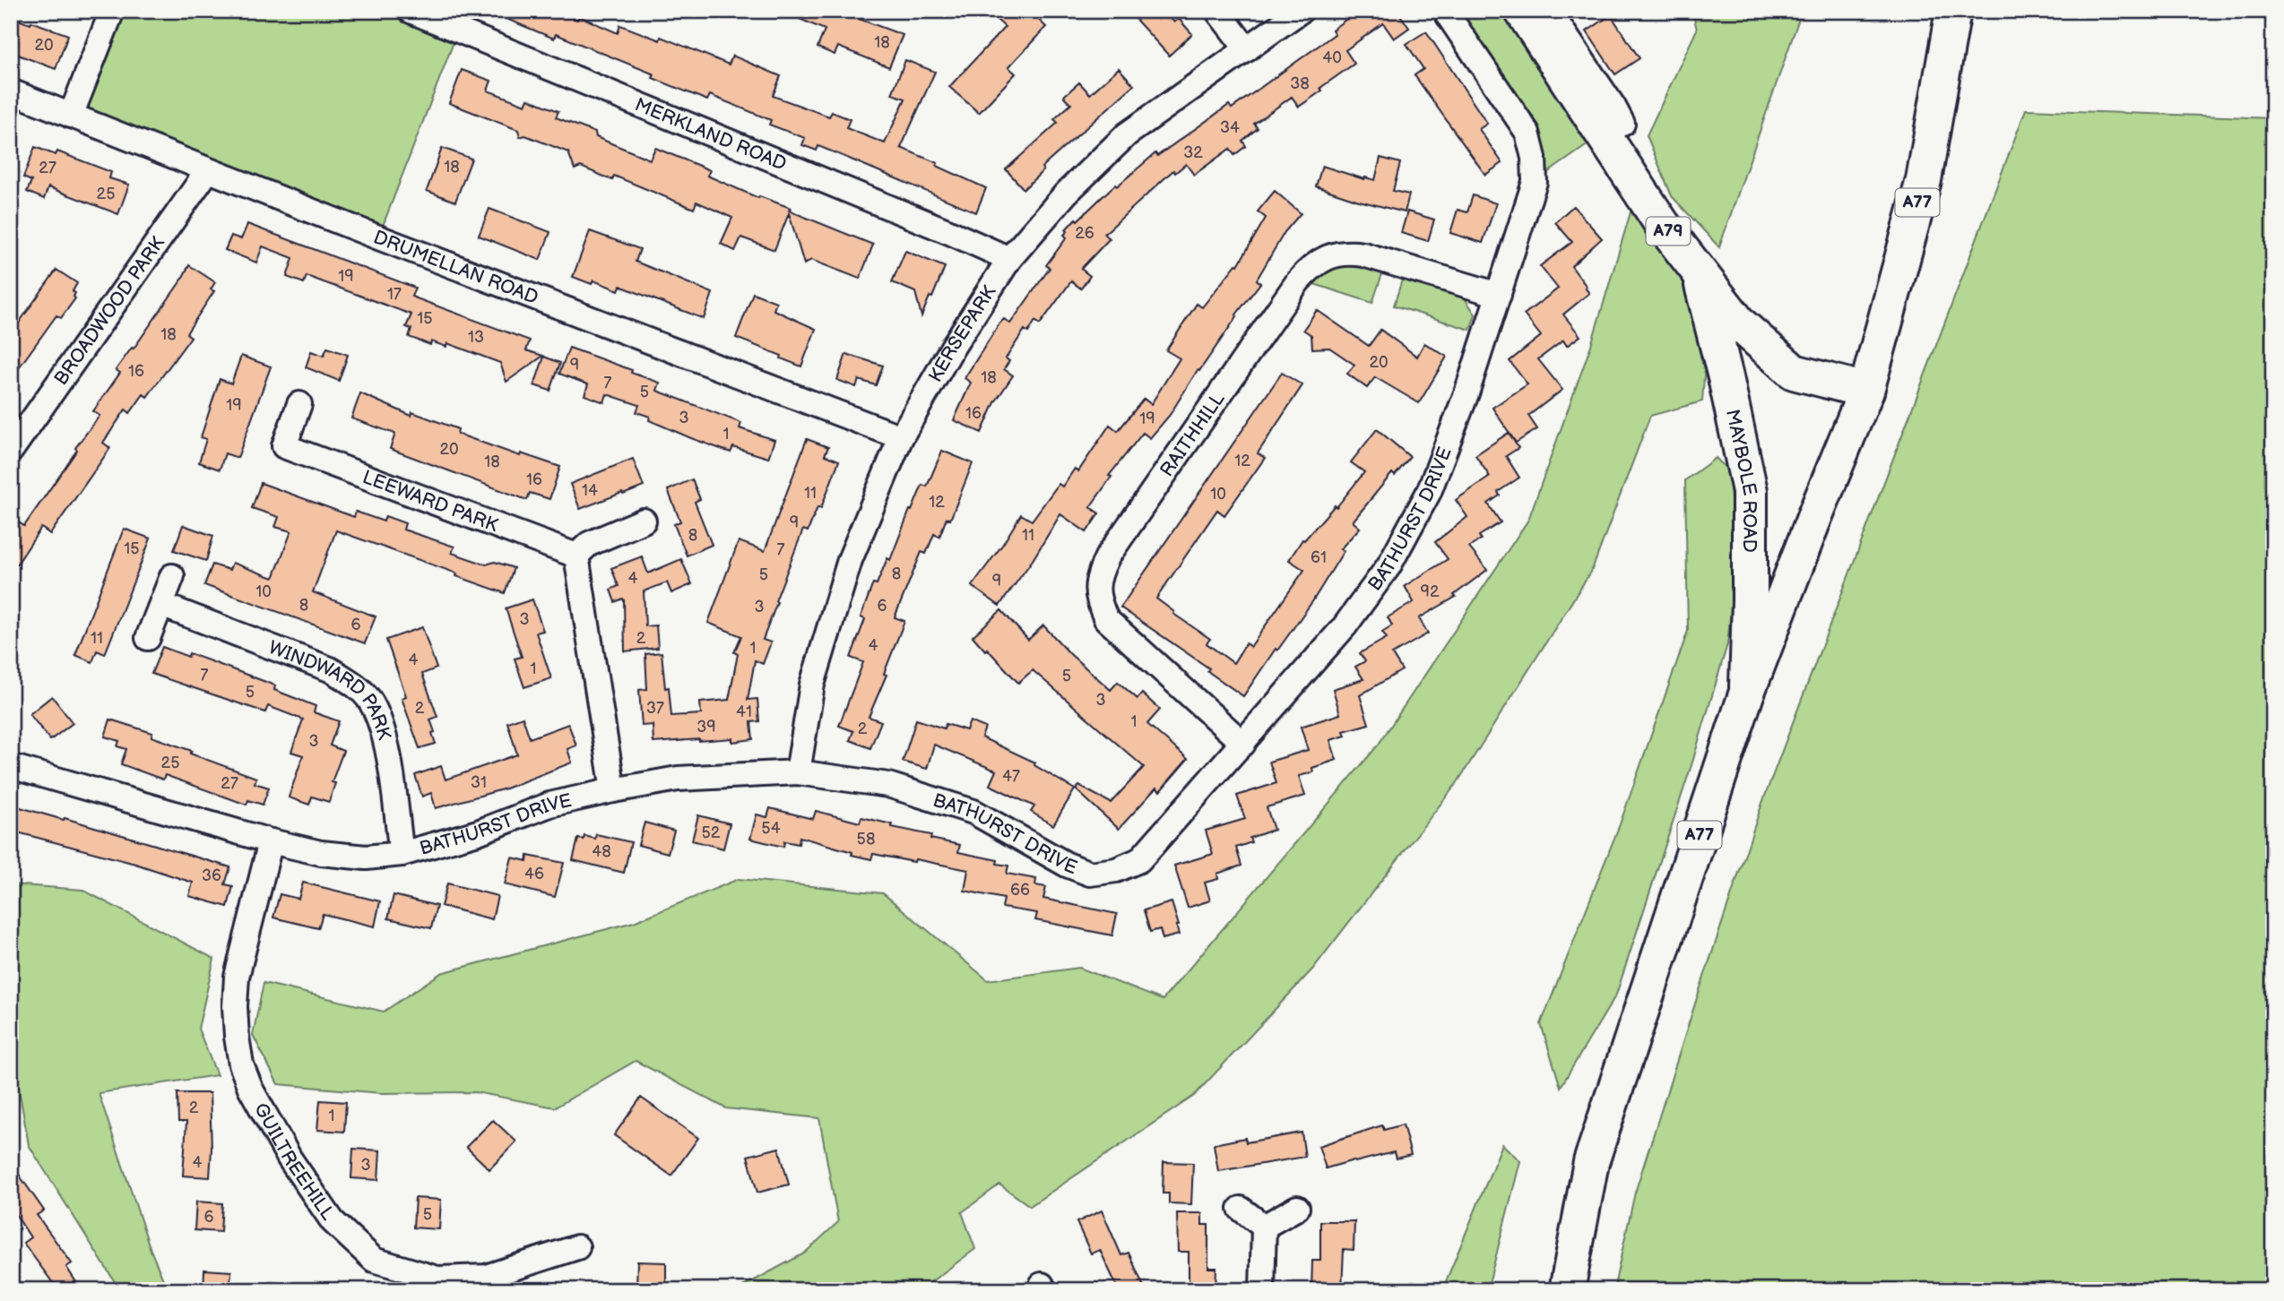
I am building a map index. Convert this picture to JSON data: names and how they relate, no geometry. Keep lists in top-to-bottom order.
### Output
{
  "streets": {
    "main road": ["A77", "A79", "MAYBOLE ROAD"],
    "street": [
      "MERKLAND ROAD",
      "DRUMELLAN ROAD",
      "BROADWOOD PARK",
      "KERSEPARK",
      "RAITHHILL",
      "LEEWARD PARK",
      "BATHURST DRIVE",
      "WINDWARD PARK",
      "GUILTREEHILL"
    ]
  },
  "crossings": [
    ["MERKLAND ROAD", "KERSEPARK"],
    ["A77", "MAYBOLE ROAD"],
    ["DRUMELLAN ROAD", "BROADWOOD PARK"],
    ["DRUMELLAN ROAD", "KERSEPARK"],
    ["KERSEPARK", "BATHURST DRIVE"],
    ["RAITHHILL", "BATHURST DRIVE"],
    ["BATHURST DRIVE", "WINDWARD PARK"],
    ["BATHURST DRIVE", "GUILTREEHILL"]
  ],
  "house_numbers": [
    "18",
    "20",
    "40",
    "38",
    "34",
    "32",
    "18",
    "27",
    "25",
    "26",
    "19",
    "17",
    "15",
    "18",
    "13",
    "20",
    "9",
    "16",
    "18",
    "7",
    "5",
    "19",
    "16",
    "3",
    "19",
    "1",
    "20",
    "12",
    "18",
    "16",
    "14",
    "11",
    "10",
    "12",
    "9",
    "8",
    "11",
    "15",
    "7",
    "61",
    "8",
    "5",
    "4",
    "9",
    "10",
    "92",
    "8",
    "6",
    "3",
    "3",
    "6",
    "11",
    "2",
    "4",
    "1",
    "4",
    "1",
    "7",
    "5",
    "5",
    "3",
    "2",
    "37",
    "41",
    "1",
    "39",
    "2",
    "3",
    "25",
    "47",
    "31",
    "27",
    "54",
    "52",
    "58",
    "48",
    "46",
    "36",
    "66",
    "2",
    "1",
    "4",
    "3",
    "5",
    "6"
  ]
}
